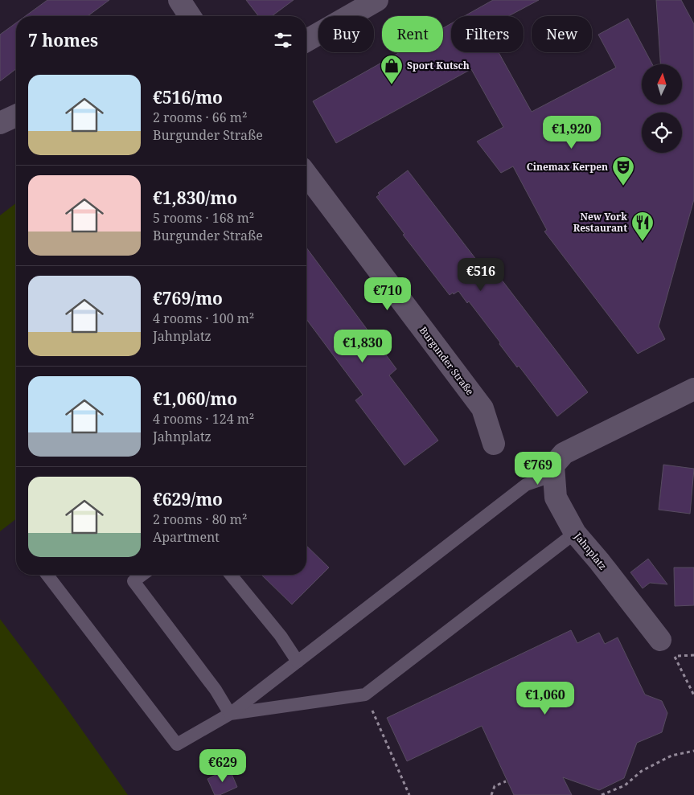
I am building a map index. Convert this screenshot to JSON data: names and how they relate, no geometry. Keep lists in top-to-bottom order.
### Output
{
  "streets": {
    "street": ["Burgunder Straße", "Jahnplatz"]
  },
  "places": {
    "shop": ["Sport Kutsch"],
    "theatre": ["Cinemax Kerpen"],
    "restaurant": ["New York Restaurant"]
  },
  "north": "top",
  "page": {
    "chip": [
      "Buy",
      "Rent",
      "Filters",
      "New"
    ],
    "heading": "7 homes",
    "list": [
      {
        "name": "€516/mo",
        "note": "2 rooms · 66 m² · Burgunder Straße"
      },
      {
        "name": "€1,830/mo",
        "note": "5 rooms · 168 m² · Burgunder Straße"
      },
      {
        "name": "€769/mo",
        "note": "4 rooms · 100 m² · Jahnplatz"
      },
      {
        "name": "€1,060/mo",
        "note": "4 rooms · 124 m² · Jahnplatz"
      },
      {
        "name": "€629/mo",
        "note": "2 rooms · 80 m² · Apartment"
      }
    ],
    "price": [
      "€1,920",
      "€516",
      "€710",
      "€1,830",
      "€769",
      "€1,060",
      "€629"
    ]
  }
}
